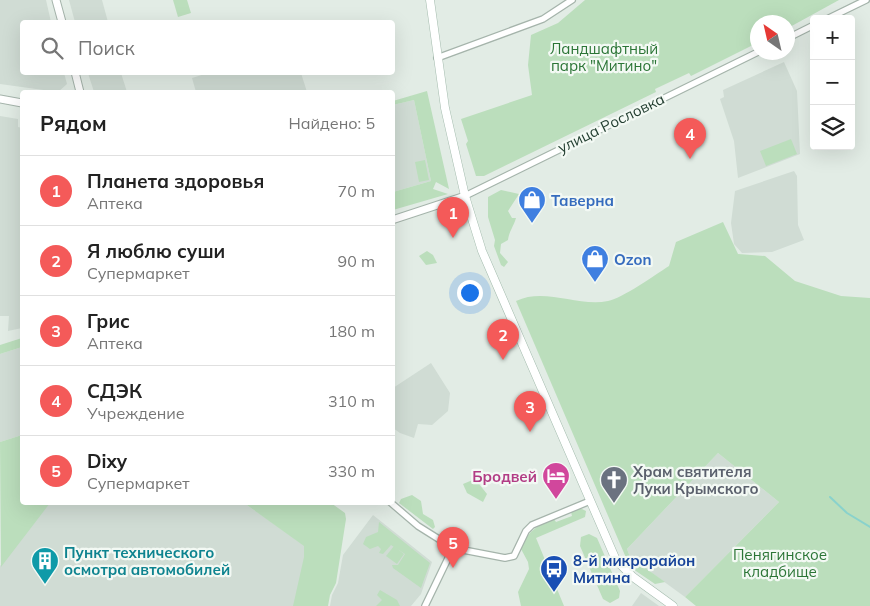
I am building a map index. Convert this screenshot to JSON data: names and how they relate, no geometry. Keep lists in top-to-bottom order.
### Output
{
  "streets": {
    "street": ["улица Рословка"]
  },
  "parks": ["Ландшафтный парк \"Митино\"", "Пенягинское кладбище"],
  "places": {
    "shop": ["Таверна", "Ozon"],
    "hotel": ["Бродвей"],
    "church": ["Храм святителя Луки Крымского"],
    "building": ["Пункт технического осмотра автомобилей"],
    "bus stop": ["8-й микрорайон Митина"]
  },
  "north": "top left",
  "page": {
    "map_buttons": ["+", "−"],
    "search": "Поиск",
    "heading": ["Рядом", "Найдено: 5"],
    "pins": [
      "4",
      "1",
      "2",
      "3",
      "5"
    ],
    "list": [
      {
        "mark": "1",
        "name": "Планета здоровья",
        "note": "Аптека",
        "value": "70 m"
      },
      {
        "mark": "2",
        "name": "Я люблю суши",
        "note": "Супермаркет",
        "value": "90 m"
      },
      {
        "mark": "3",
        "name": "Грис",
        "note": "Аптека",
        "value": "180 m"
      },
      {
        "mark": "4",
        "name": "СДЭК",
        "note": "Учреждение",
        "value": "310 m"
      },
      {
        "mark": "5",
        "name": "Dixy",
        "note": "Супермаркет",
        "value": "330 m"
      }
    ]
  }
}
